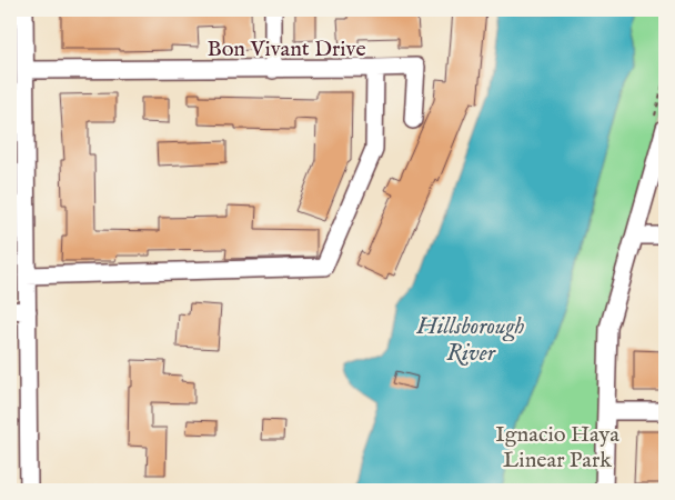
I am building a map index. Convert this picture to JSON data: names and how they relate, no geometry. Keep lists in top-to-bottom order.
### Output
{
  "streets": {
    "street": ["Bon Vivant Drive"]
  },
  "water": ["Hillsborough River"],
  "parks": ["Ignacio Haya Linear Park"]
}
